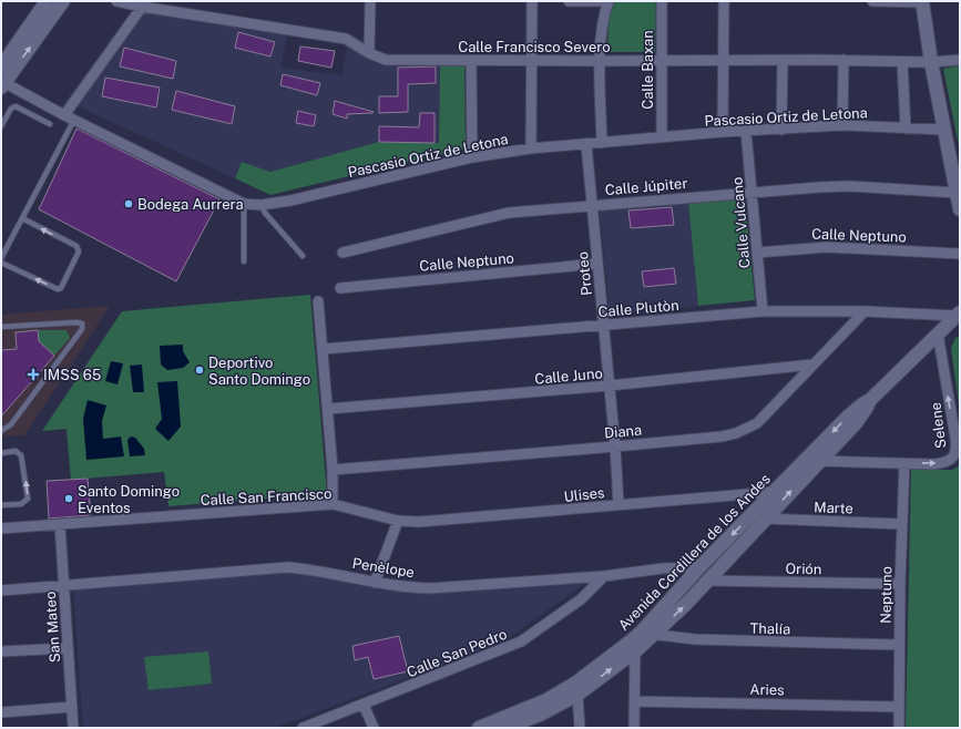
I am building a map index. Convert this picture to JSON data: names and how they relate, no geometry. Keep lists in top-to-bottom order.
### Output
{
  "streets": {
    "street": [
      "Calle Francisco Severo",
      "Calle Baxan",
      "Pascasio Ortiz de Letona",
      "Calle Júpiter",
      "Calle Vulcano",
      "Calle Neptuno",
      "Proteo",
      "Calle Plutòn",
      "Calle Juno",
      "Selene",
      "Diana",
      "Ulises",
      "Calle San Francisco",
      "Marte",
      "Avenida Cordillera de los Andes",
      "Penèlope",
      "Orión",
      "Neptuno",
      "San Mateo",
      "Thalía",
      "Calle San Pedro",
      "Aries"
    ]
  },
  "crossings": [
    ["Calle Francisco Severo", "Calle Baxan"],
    ["Calle Baxan", "Pascasio Ortiz de Letona"],
    ["Pascasio Ortiz de Letona", "Calle Vulcano"],
    ["Pascasio Ortiz de Letona", "Proteo"],
    ["Calle Júpiter", "Calle Vulcano"],
    ["Calle Júpiter", "Proteo"],
    ["Calle Vulcano", "Calle Neptuno"],
    ["Calle Vulcano", "Calle Plutòn"],
    ["Calle Neptuno", "Proteo"],
    ["Proteo", "Calle Plutòn"],
    ["Proteo", "Calle Juno"],
    ["Proteo", "Diana"],
    ["Proteo", "Ulises"],
    ["Calle Plutòn", "Diana"],
    ["Calle Juno", "Diana"],
    ["Selene", "Avenida Cordillera de los Andes"],
    ["Selene", "Neptuno"],
    ["Ulises", "Calle San Francisco"],
    ["Ulises", "Avenida Cordillera de los Andes"],
    ["Calle San Francisco", "San Mateo"],
    ["Marte", "Avenida Cordillera de los Andes"],
    ["Marte", "Neptuno"],
    ["Avenida Cordillera de los Andes", "Penèlope"],
    ["Avenida Cordillera de los Andes", "Orión"],
    ["Avenida Cordillera de los Andes", "Thalía"],
    ["Penèlope", "San Mateo"],
    ["Penèlope", "Calle San Pedro"],
    ["Orión", "Neptuno"],
    ["Neptuno", "Thalía"],
    ["Neptuno", "Aries"]
  ],
  "places": {
    "other": ["Bodega Aurrera", "Deportivo Santo Domingo", "Santo Domingo Eventos"],
    "health": ["IMSS 65"]
  }
}
